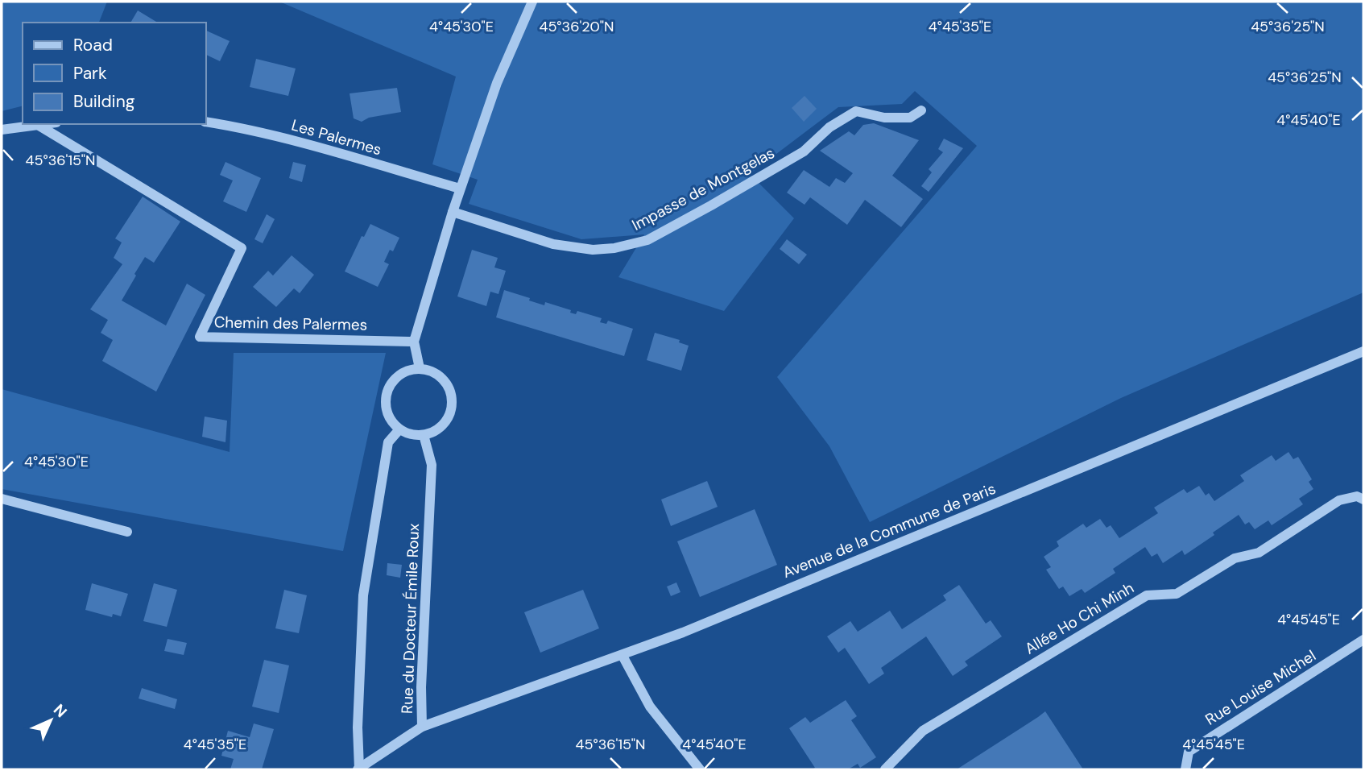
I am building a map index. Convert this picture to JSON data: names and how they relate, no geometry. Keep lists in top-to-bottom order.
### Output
{
  "streets": {
    "street": [
      "Les Palermes",
      "Impasse de Montgelas",
      "Chemin des Palermes",
      "Avenue de la Commune de Paris",
      "Allée Ho Chi Minh",
      "Rue du Docteur Émile Roux",
      "Rue Louise Michel"
    ]
  },
  "crossings": [
    ["Avenue de la Commune de Paris", "Rue du Docteur Émile Roux"]
  ],
  "legend": ["Road", "Park", "Building"],
  "north": "top right",
  "coordinates": [
    "45°36'25\"N",
    "4°45'30\"E",
    "45°36'20\"N",
    "4°45'35\"E",
    "4°45'40\"E",
    "45°36'15\"N",
    "4°45'45\"E"
  ]
}
